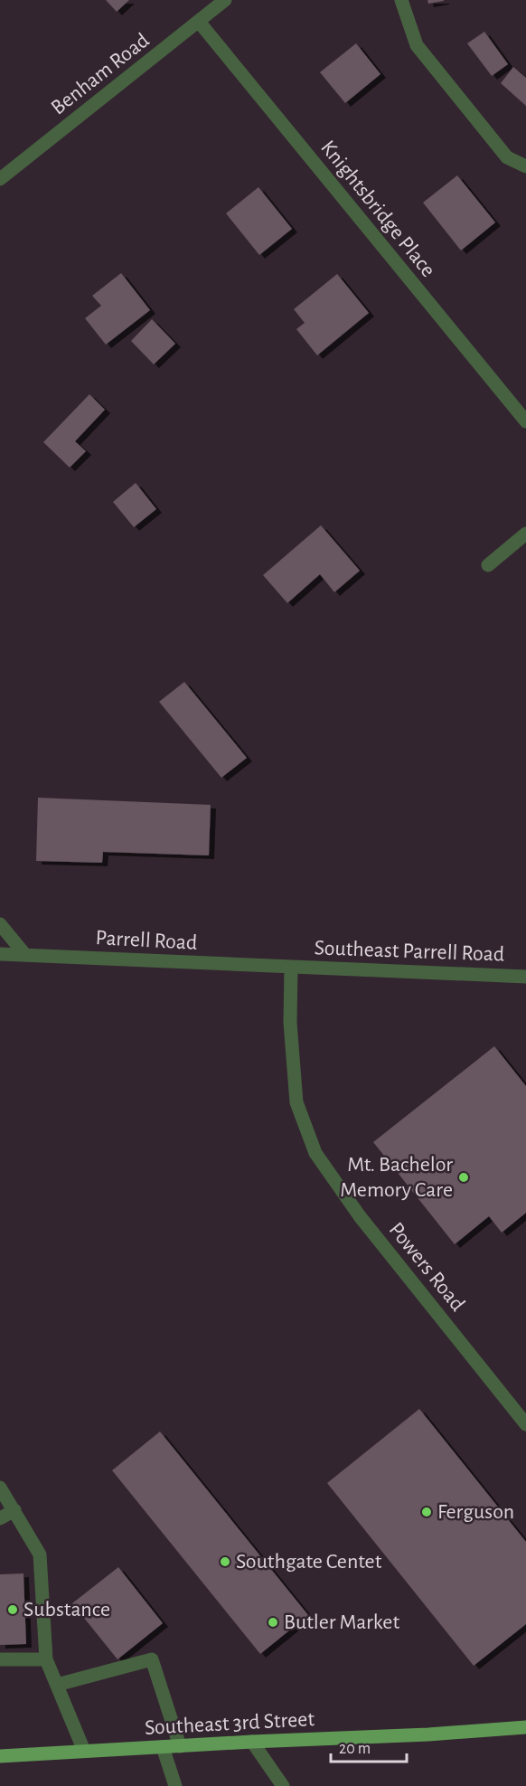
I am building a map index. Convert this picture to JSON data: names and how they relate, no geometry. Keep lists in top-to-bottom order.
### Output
{
  "streets": {
    "main road": ["Southeast 3rd Street"],
    "street": [
      "Benham Road",
      "Knightsbridge Place",
      "Parrell Road",
      "Southeast Parrell Road",
      "Powers Road"
    ]
  },
  "crossings": [
    ["Benham Road", "Knightsbridge Place"],
    ["Parrell Road", "Southeast Parrell Road"],
    ["Parrell Road", "Powers Road"],
    ["Southeast Parrell Road", "Powers Road"]
  ],
  "places": [
    "Mt. Bachelor Memory Care",
    "Ferguson",
    "Southgate Centet",
    "Substance",
    "Butler Market"
  ],
  "scale_bar": "20 m"
}
